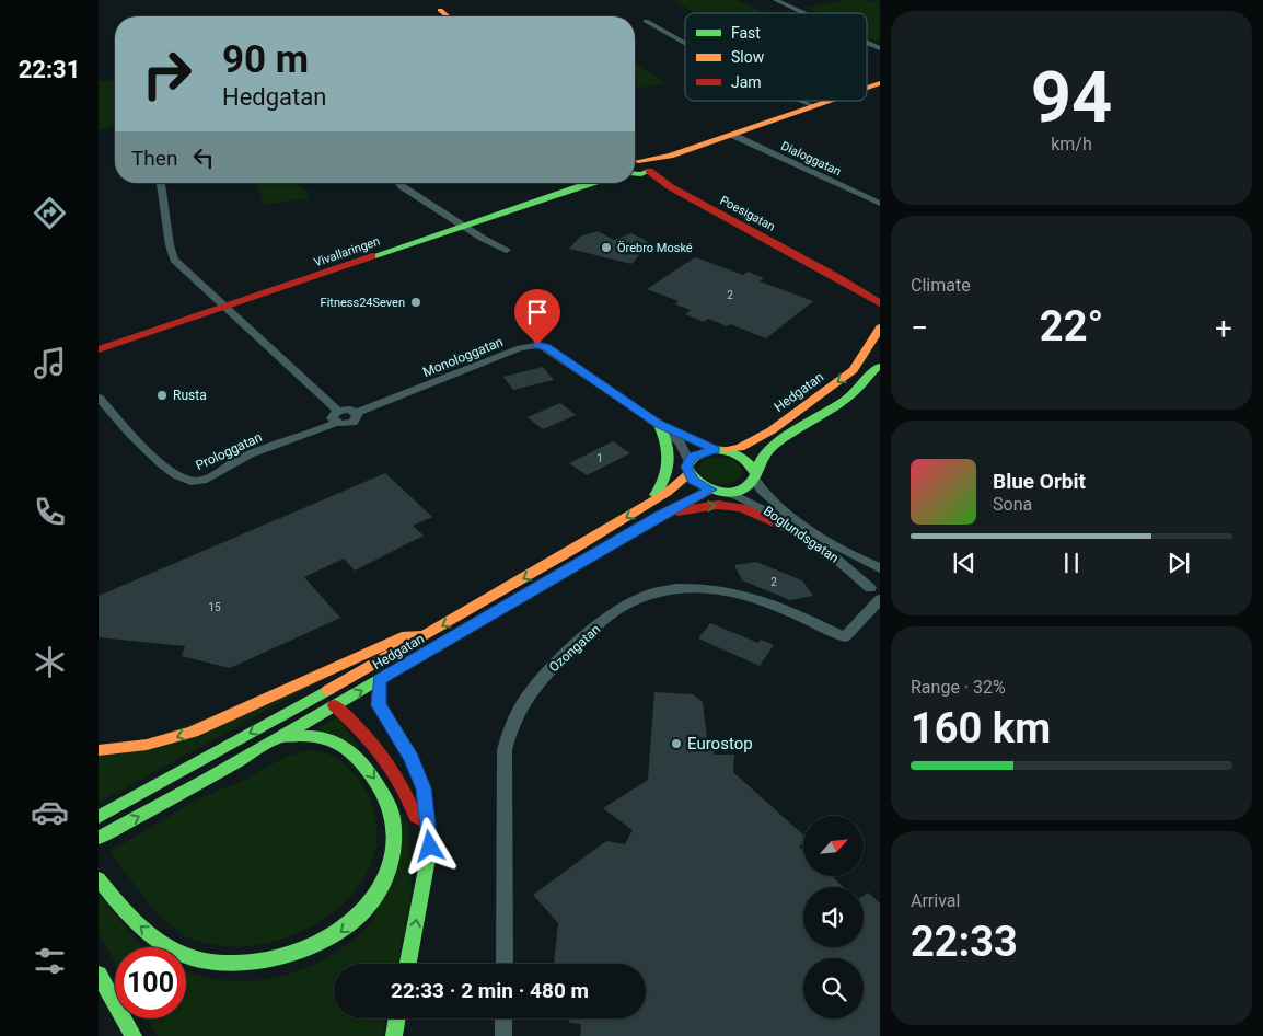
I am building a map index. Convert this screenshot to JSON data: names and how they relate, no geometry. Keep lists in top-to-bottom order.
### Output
{
  "streets": {
    "main road": ["Poesigatan", "Vivallaringen", "Hedgatan"],
    "street": [
      "Dialoggatan",
      "Monologgatan",
      "Prologgatan",
      "Boglundsgatan",
      "Ozongatan"
    ]
  },
  "crossings": [
    ["Monologgatan", "Hedgatan"],
    ["Monologgatan", "Prologgatan"],
    ["Monologgatan", "Boglundsgatan"],
    ["Hedgatan", "Boglundsgatan"],
    ["Boglundsgatan", "Ozongatan"]
  ],
  "places": [
    "Örebro Moské",
    "Fitness24Seven",
    "Rusta",
    "Eurostop"
  ],
  "house_numbers": [
    "2",
    "1",
    "2",
    "15"
  ],
  "legend": ["Fast", "Slow", "Jam"],
  "north": "top right",
  "page": {
    "tabs": "22:31",
    "tile": [
      ["94", "km/h"],
      "Climate",
      ["Range · 32%", "160 km"],
      ["Arrival", "22:33"]
    ],
    "turn": ["90 m", "Hedgatan"],
    "then": "Then",
    "heat": ["−", "22°", "+"],
    "song": ["Blue Orbit", "Sona"],
    "limit": "100",
    "trip": "22:33 · 2 min · 480 m"
  }
}
